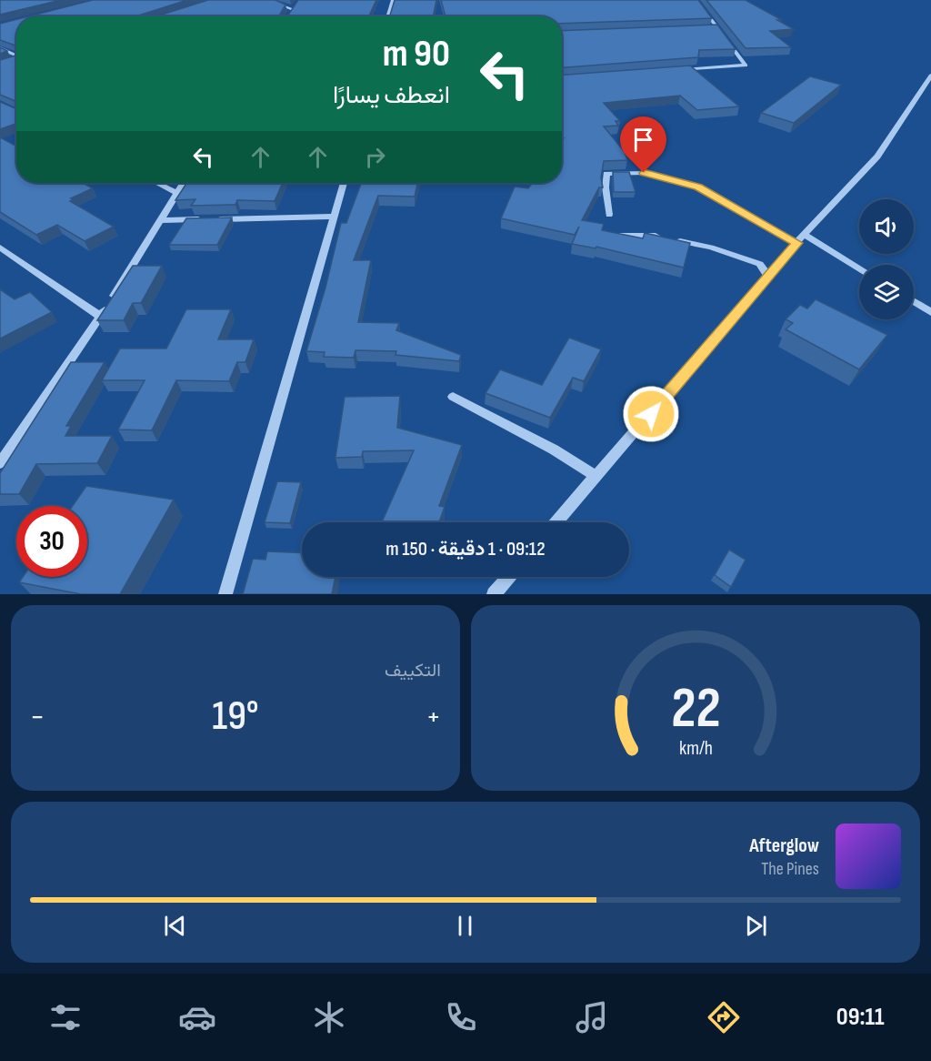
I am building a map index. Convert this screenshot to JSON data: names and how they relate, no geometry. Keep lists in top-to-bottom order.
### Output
{
  "page": {
    "turn": ["90 m", "انعطف يسارًا"],
    "limit": "30",
    "trip": "09:12 · 1 دقيقة · 150 m",
    "tile": "التكييف",
    "heat": ["−", "19°", "+"],
    "song": ["Afterglow", "The Pines"],
    "tabs": "09:11",
    "gauge": ["22", "km/h"]
  }
}
